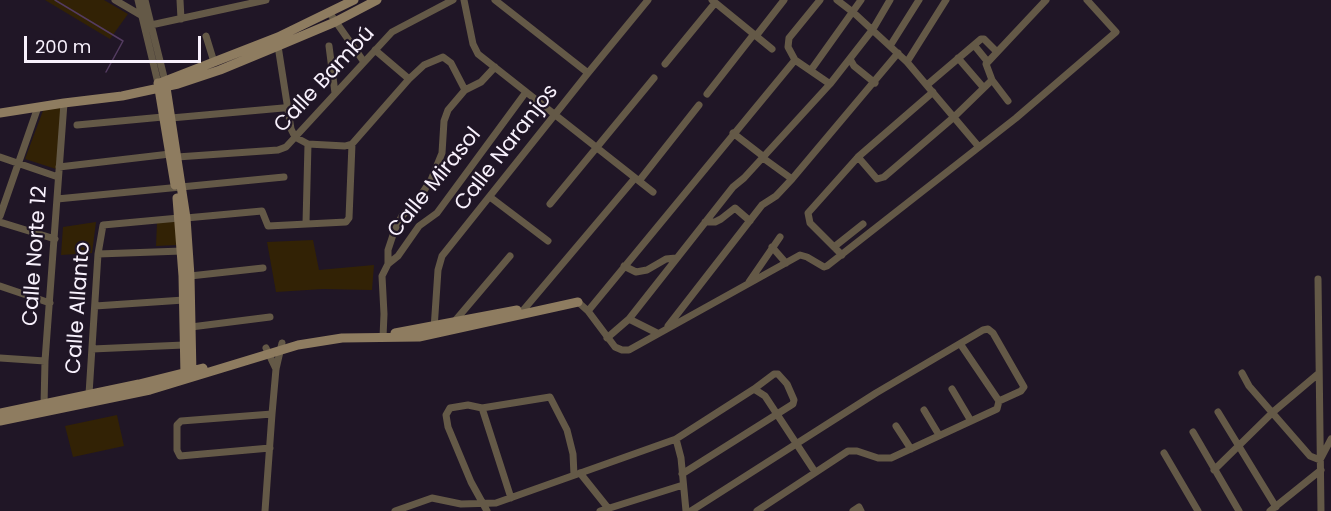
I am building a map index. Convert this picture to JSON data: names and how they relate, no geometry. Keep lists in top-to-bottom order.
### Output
{
  "streets": {
    "street": [
      "Calle Bambú",
      "Calle Naranjos",
      "Calle Mirasol",
      "Calle Norte 12",
      "Calle Allanto"
    ]
  },
  "crossings": [
    ["Calle Bambú", "Calle Norte 12"]
  ],
  "scale_bar": "200 m"
}
